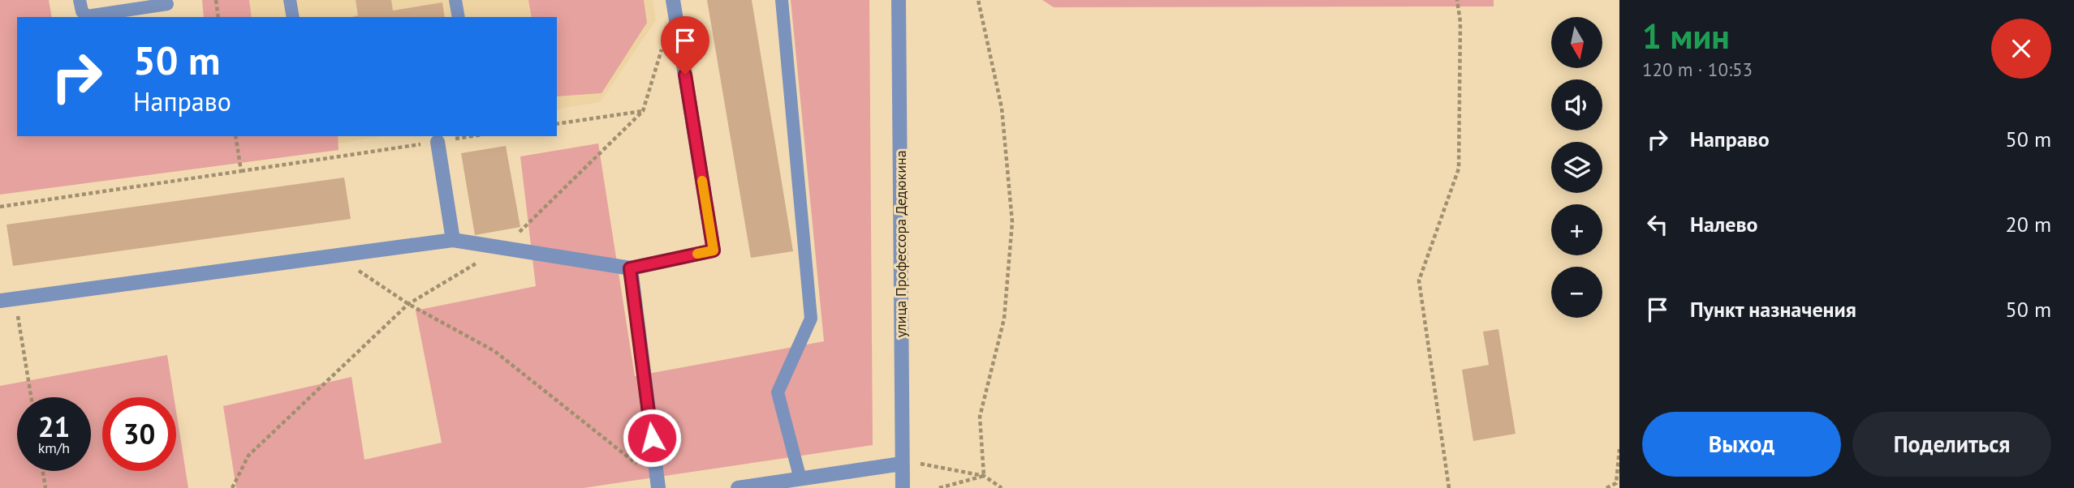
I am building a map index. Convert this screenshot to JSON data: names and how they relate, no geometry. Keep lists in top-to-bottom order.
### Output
{
  "streets": {
    "street": ["улица Профессора Дедюкина"]
  },
  "north": "bottom",
  "page": {
    "heading": ["1 мин", "120 m · 10:53"],
    "map_buttons": ["+", "−"],
    "turn": ["50 m", "Направо"],
    "list": [
      {
        "name": "Направо",
        "value": "50 m"
      },
      {
        "name": "Налево",
        "value": "20 m"
      },
      {
        "name": "Пункт назначения",
        "value": "50 m"
      }
    ],
    "speed": "21 km/h",
    "limit": "30",
    "buttons": ["Выход", "Поделиться"]
  }
}
